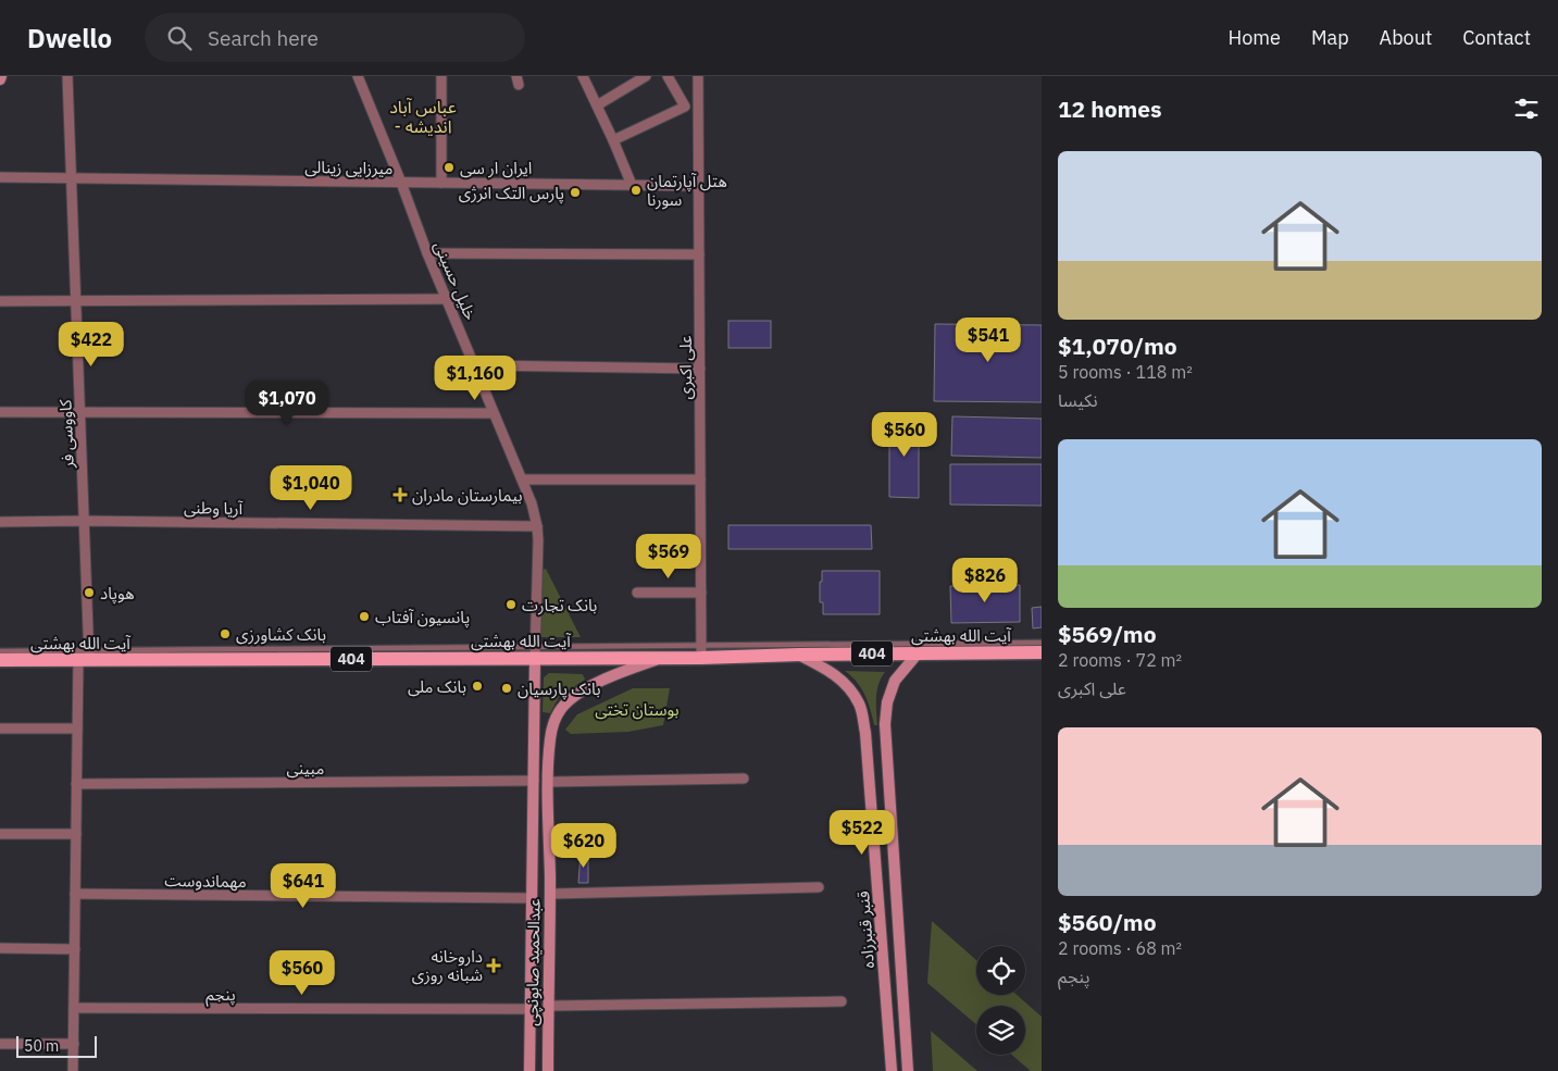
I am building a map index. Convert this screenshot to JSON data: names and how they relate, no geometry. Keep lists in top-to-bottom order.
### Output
{
  "streets": {
    "main road": [
      "آیت الله بهشتی",
      "404",
      "قنبر قنبرزاده",
      "عبدالحمید صابونچی"
    ],
    "street": [
      "میرزایی زینالی",
      "خلیل حسینی",
      "علی‌ اکبری",
      "کاووسی فر",
      "آریا وطنی",
      "مبینی",
      "مهماندوست",
      "پنجم"
    ]
  },
  "crossings": [
    ["میرزایی زینالی", "خلیل حسینی"],
    ["میرزایی زینالی", "علی‌ اکبری"],
    ["میرزایی زینالی", "کاووسی فر"],
    ["خلیل حسینی", "آریا وطنی"],
    ["خلیل حسینی", "آیت الله بهشتی"],
    ["خلیل حسینی", "عبدالحمید صابونچی"],
    ["علی‌ اکبری", "آیت الله بهشتی"],
    ["کاووسی فر", "آریا وطنی"],
    ["کاووسی فر", "آیت الله بهشتی"],
    ["کاووسی فر", "مبینی"],
    ["کاووسی فر", "مهماندوست"],
    ["کاووسی فر", "پنجم"],
    ["آیت الله بهشتی", "قنبر قنبرزاده"],
    ["آیت الله بهشتی", "عبدالحمید صابونچی"],
    ["مبینی", "عبدالحمید صابونچی"],
    ["مهماندوست", "عبدالحمید صابونچی"],
    ["عبدالحمید صابونچی", "پنجم"]
  ],
  "districts": ["عباس آباد - اندیشه"],
  "parks": ["بوستان تختی"],
  "places": {
    "other": [
      "ایران ار سی",
      "هتل آپارتمان سورنا",
      "پارس التک انرژی",
      "هوپاد",
      "بانک تجارت",
      "پانسیون آفتاب",
      "بانک کشاورزی",
      "بانک ملی",
      "بانک پارسیان"
    ],
    "health": ["بیمارستان مادران", "داروخانه شبانه روزی"]
  },
  "scale_bar": "50 m",
  "page": {
    "header": "Dwello",
    "search": "Search here",
    "nav": [
      "Home",
      "Map",
      "About",
      "Contact"
    ],
    "heading": "12 homes",
    "list": [
      {
        "name": "$1,070/mo",
        "note": "5 rooms · 118 m² · نکیسا"
      },
      {
        "name": "$569/mo",
        "note": "2 rooms · 72 m² · علی‌ اکبری"
      },
      {
        "name": "$560/mo",
        "note": "2 rooms · 68 m² · پنجم"
      }
    ],
    "price": [
      "$541",
      "$422",
      "$1,160",
      "$1,070",
      "$560",
      "$1,040",
      "$569",
      "$826",
      "$522",
      "$620",
      "$641",
      "$560"
    ],
    "scale": "50 m"
  }
}
